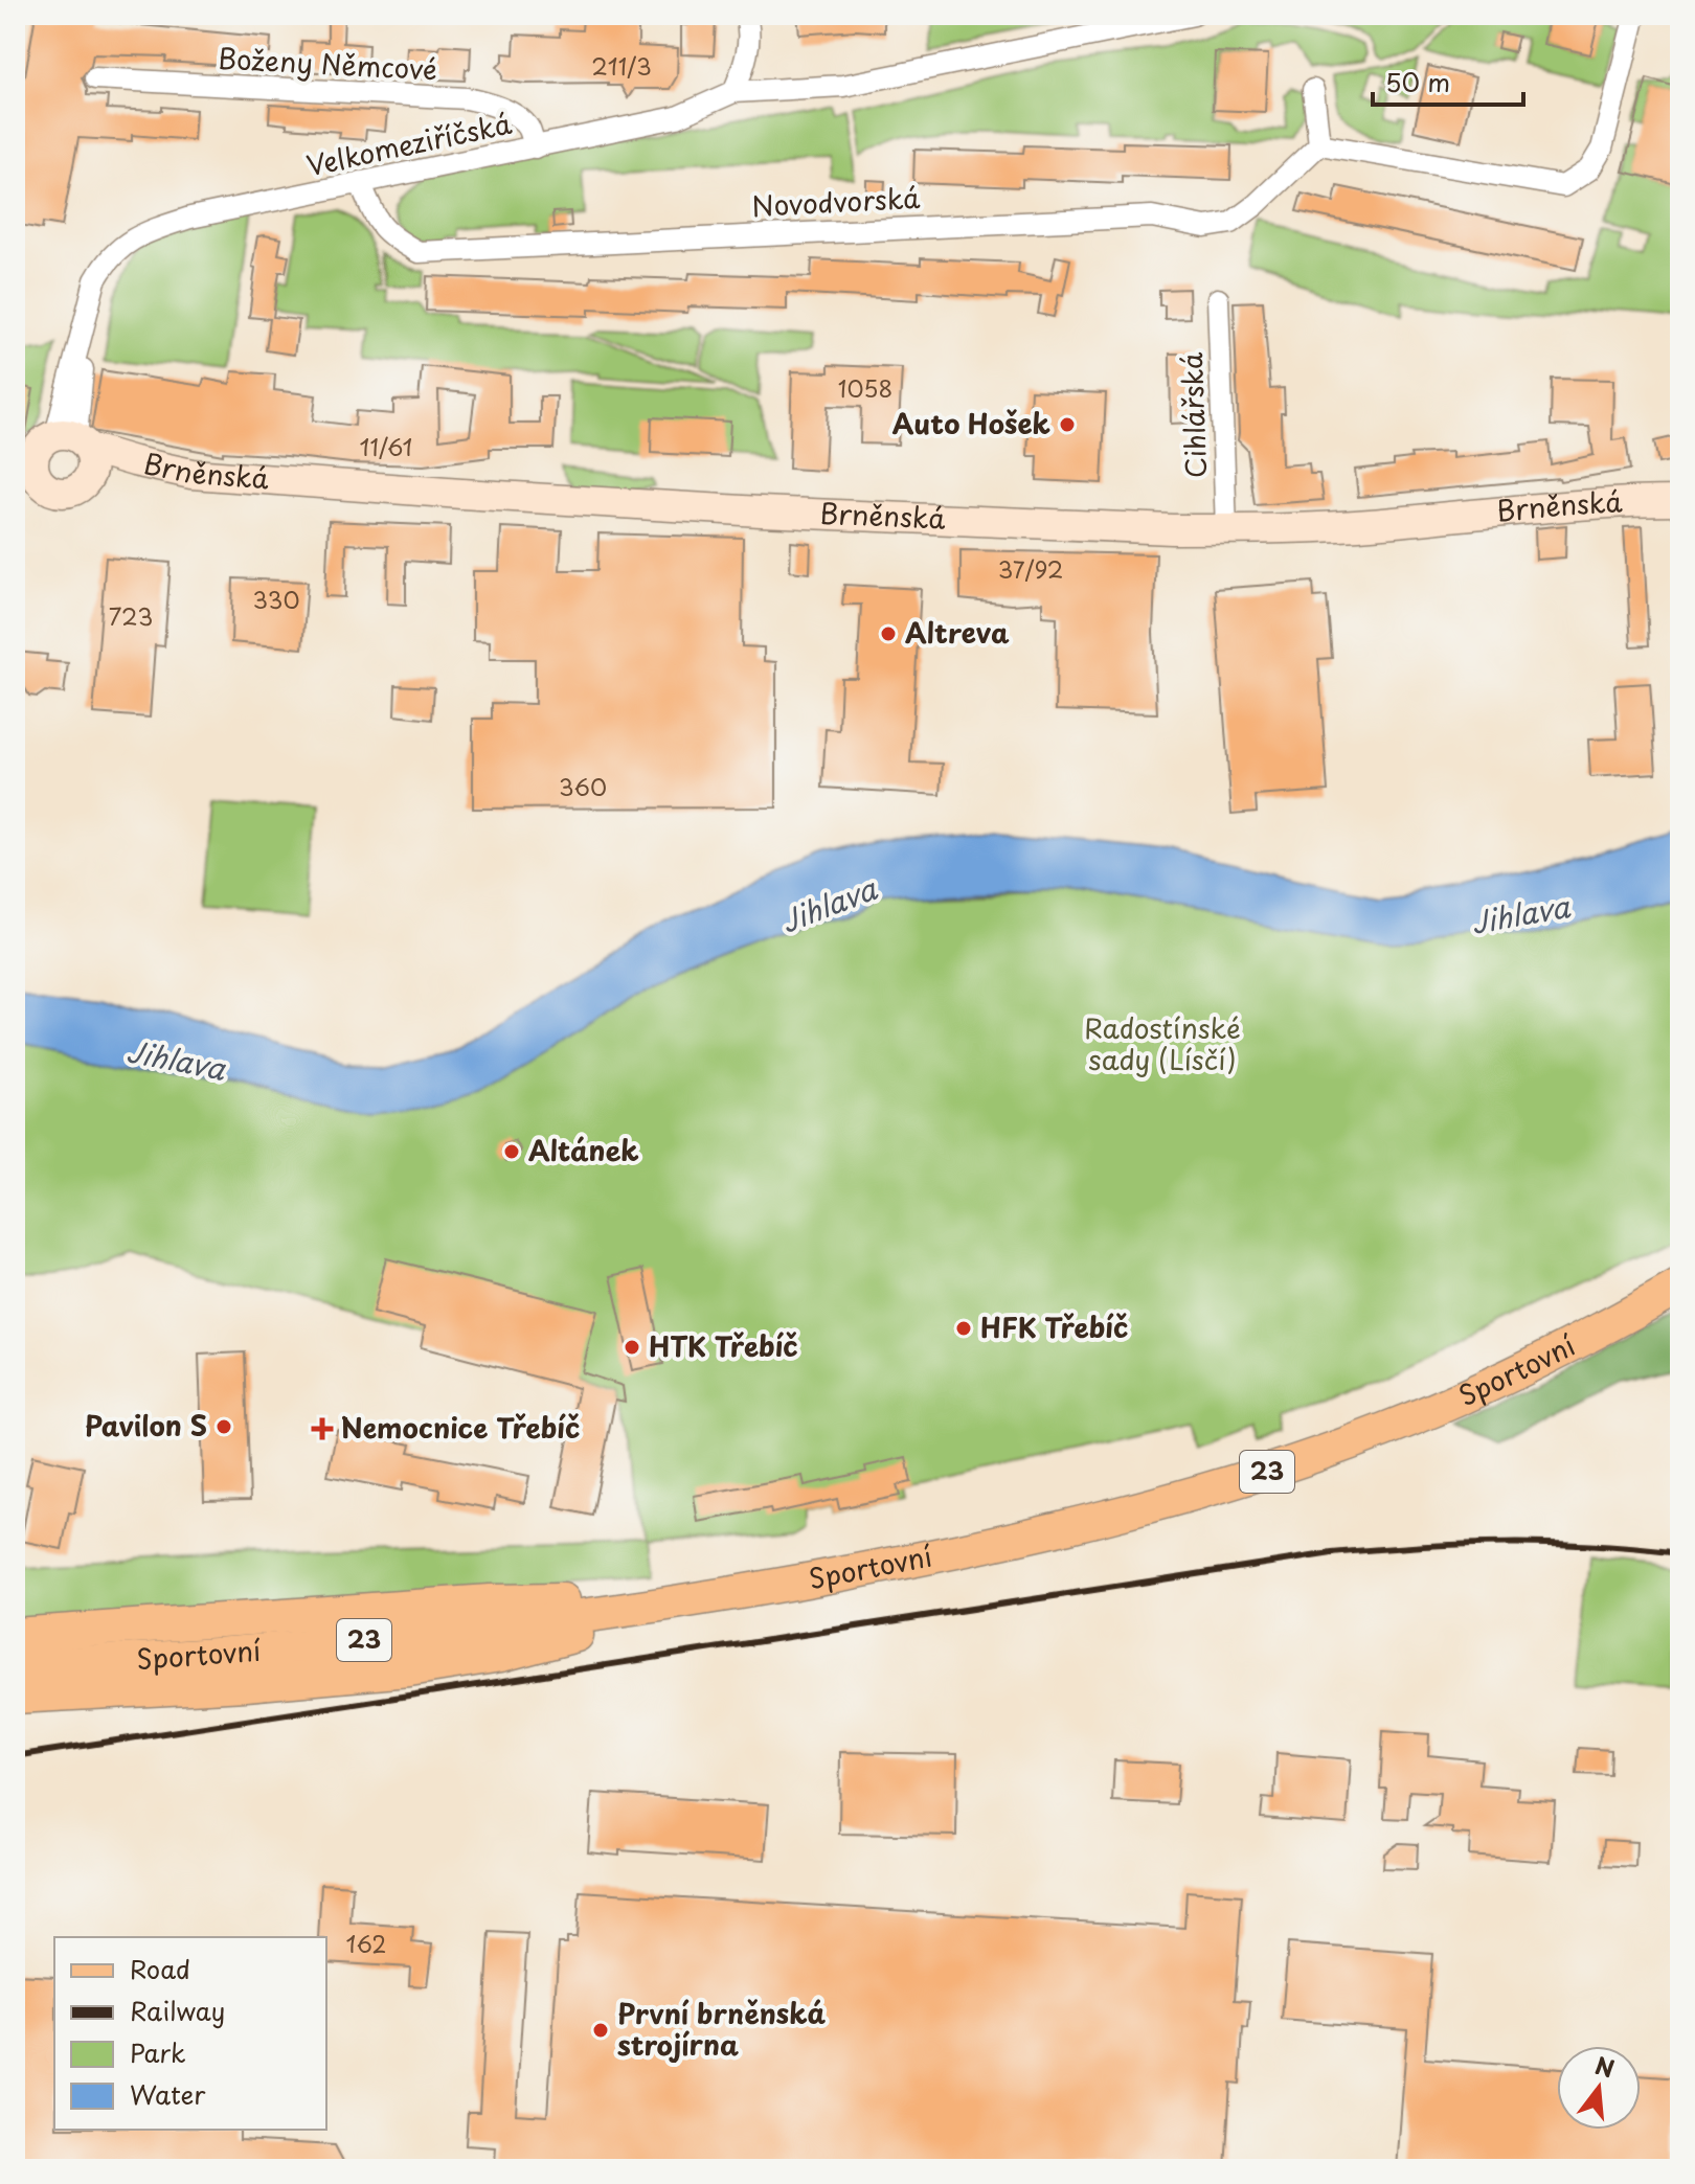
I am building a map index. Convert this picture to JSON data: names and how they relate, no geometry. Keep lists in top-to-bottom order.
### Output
{
  "streets": {
    "main road": ["Sportovní", "23"],
    "street": [
      "Boženy Němcové",
      "Velkomeziříčská",
      "Novodvorská",
      "Cihlářská",
      "Brněnská"
    ]
  },
  "crossings": [
    ["Boženy Němcové", "Velkomeziříčská"],
    ["Velkomeziříčská", "Novodvorská"],
    ["Velkomeziříčská", "Brněnská"],
    ["Cihlářská", "Brněnská"]
  ],
  "water": ["Jihlava"],
  "parks": ["Radostínské sady (Lísčí)"],
  "places": {
    "other": [
      "Auto Hošek",
      "Altreva",
      "Altánek",
      "HFK Třebíč",
      "HTK Třebíč",
      "Pavilon S",
      "První brněnská strojírna"
    ],
    "health": ["Nemocnice Třebíč"]
  },
  "house_numbers": [
    "211/3",
    "1058",
    "11/61",
    "37/92",
    "330",
    "723",
    "360",
    "162"
  ],
  "legend": [
    "Road",
    "Railway",
    "Park",
    "Water"
  ],
  "scale_bar": "50 m",
  "north": "top"
}
